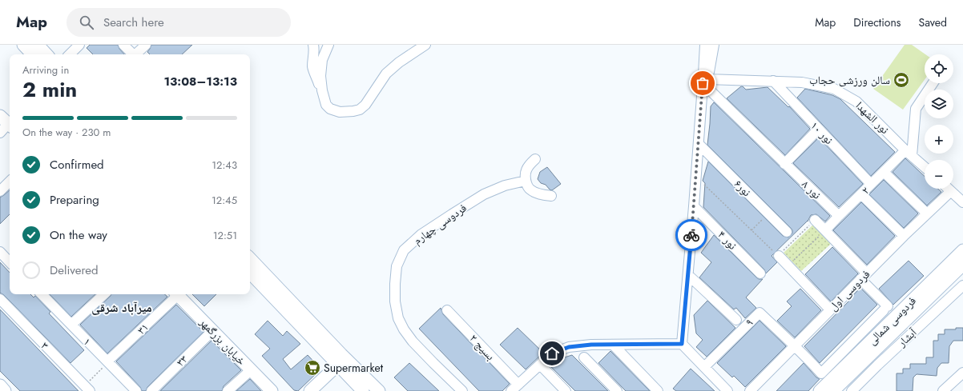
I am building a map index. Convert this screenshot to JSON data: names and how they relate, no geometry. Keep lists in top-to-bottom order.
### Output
{
  "streets": {
    "main road": ["فردوسی شمالی", "خیابان بزرگمهر"],
    "street": [
      "نور الشهدا",
      "نور ۱۰",
      "نور۶",
      "نور ۸",
      "۲",
      "فردوسی چهارم",
      "نور ۴",
      "فردوسی اول",
      "۹",
      "۳۱",
      "آبشار",
      "۱",
      "۳",
      "بسیج ۲",
      "۳۳"
    ]
  },
  "crossings": [
    ["نور الشهدا", "نور ۱۰"],
    ["نور الشهدا", "نور ۸"],
    ["نور الشهدا", "۲"],
    ["نور ۱۰", "۲"],
    ["نور ۸", "۲"],
    ["فردوسی اول", "۹"],
    ["۳۱", "۱"],
    ["خیابان بزرگمهر", "۳۳"]
  ],
  "districts": ["میرآباد شرقی"],
  "places": {
    "sports": ["سالن ورزشی حجاب"],
    "supermarket": ["Supermarket"]
  },
  "page": {
    "header": "Map",
    "search": "Search here",
    "nav": ["Map", "Directions", "Saved"],
    "map_buttons": ["+", "−"],
    "heading": ["2 min", "Arriving in", "13:08–13:13"],
    "bar": "On the way · 230 m",
    "list": [
      ["Confirmed", "12:43"],
      ["Preparing", "12:45"],
      ["On the way", "12:51"],
      "Delivered"
    ]
  }
}
